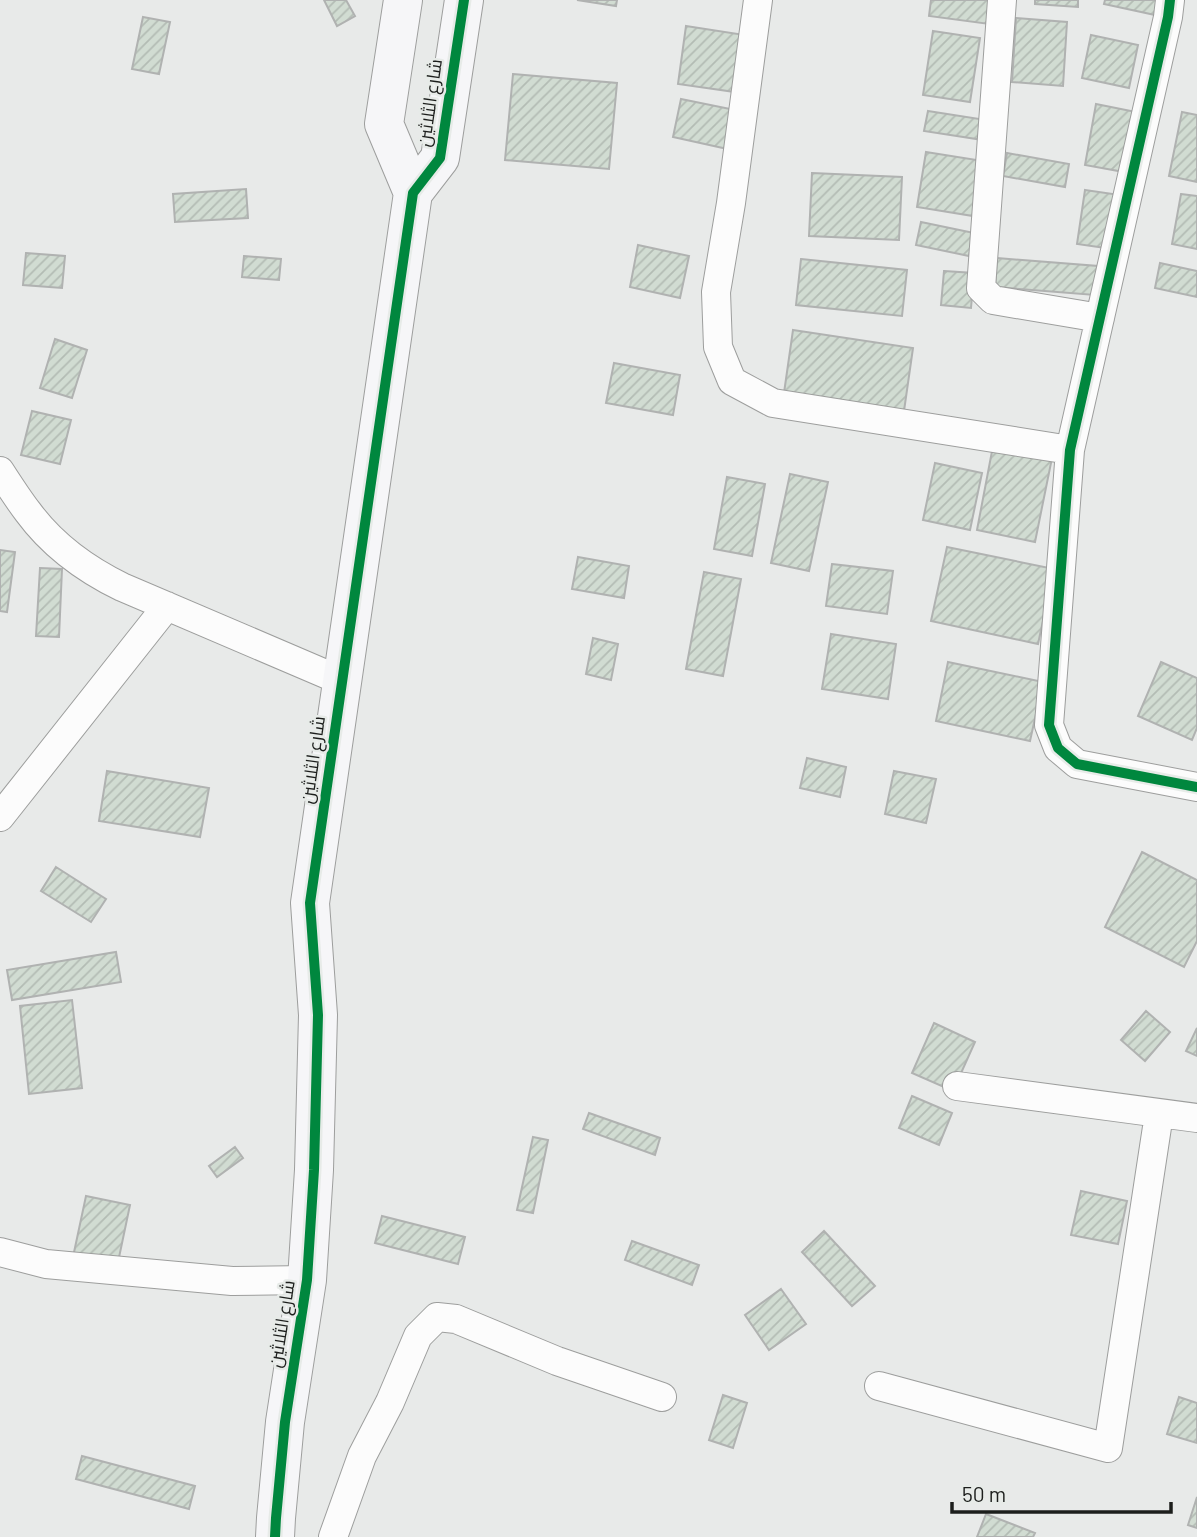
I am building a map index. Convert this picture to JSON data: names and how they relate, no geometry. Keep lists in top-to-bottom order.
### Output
{
  "streets": {
    "street": ["شارع الثلاثين"]
  },
  "scale_bar": "50 m"
}
